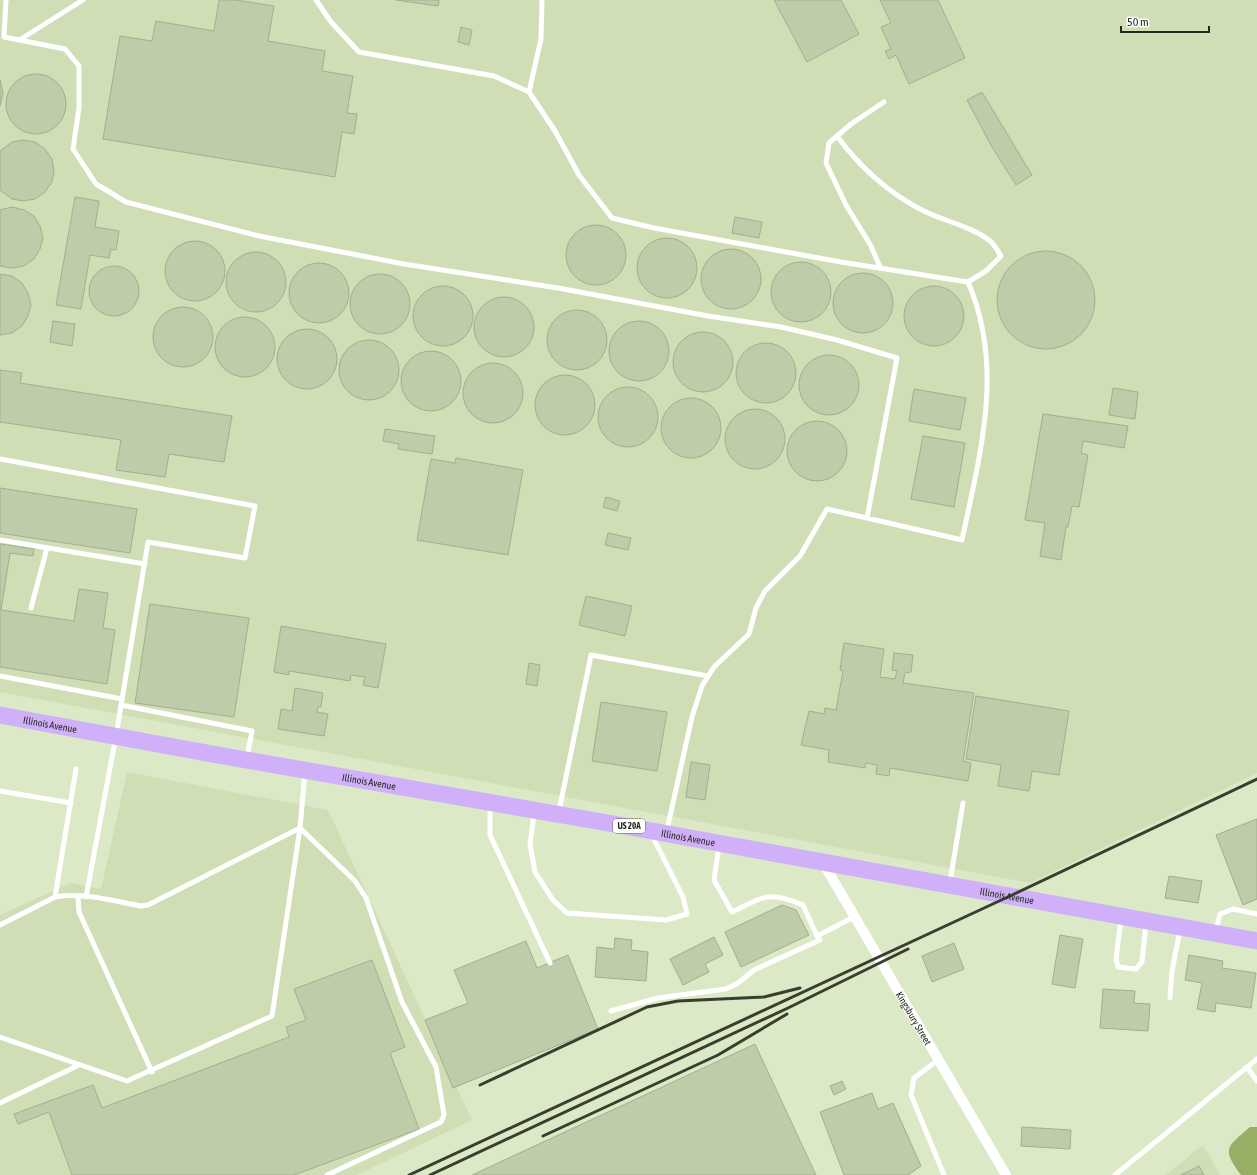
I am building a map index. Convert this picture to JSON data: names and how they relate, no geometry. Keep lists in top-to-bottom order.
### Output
{
  "streets": {
    "main road": ["Illinois Avenue", "US 20A"],
    "street": ["Kingsbury Street"]
  },
  "crossings": [
    ["Illinois Avenue", "Kingsbury Street"]
  ],
  "scale_bar": "50 m"
}
